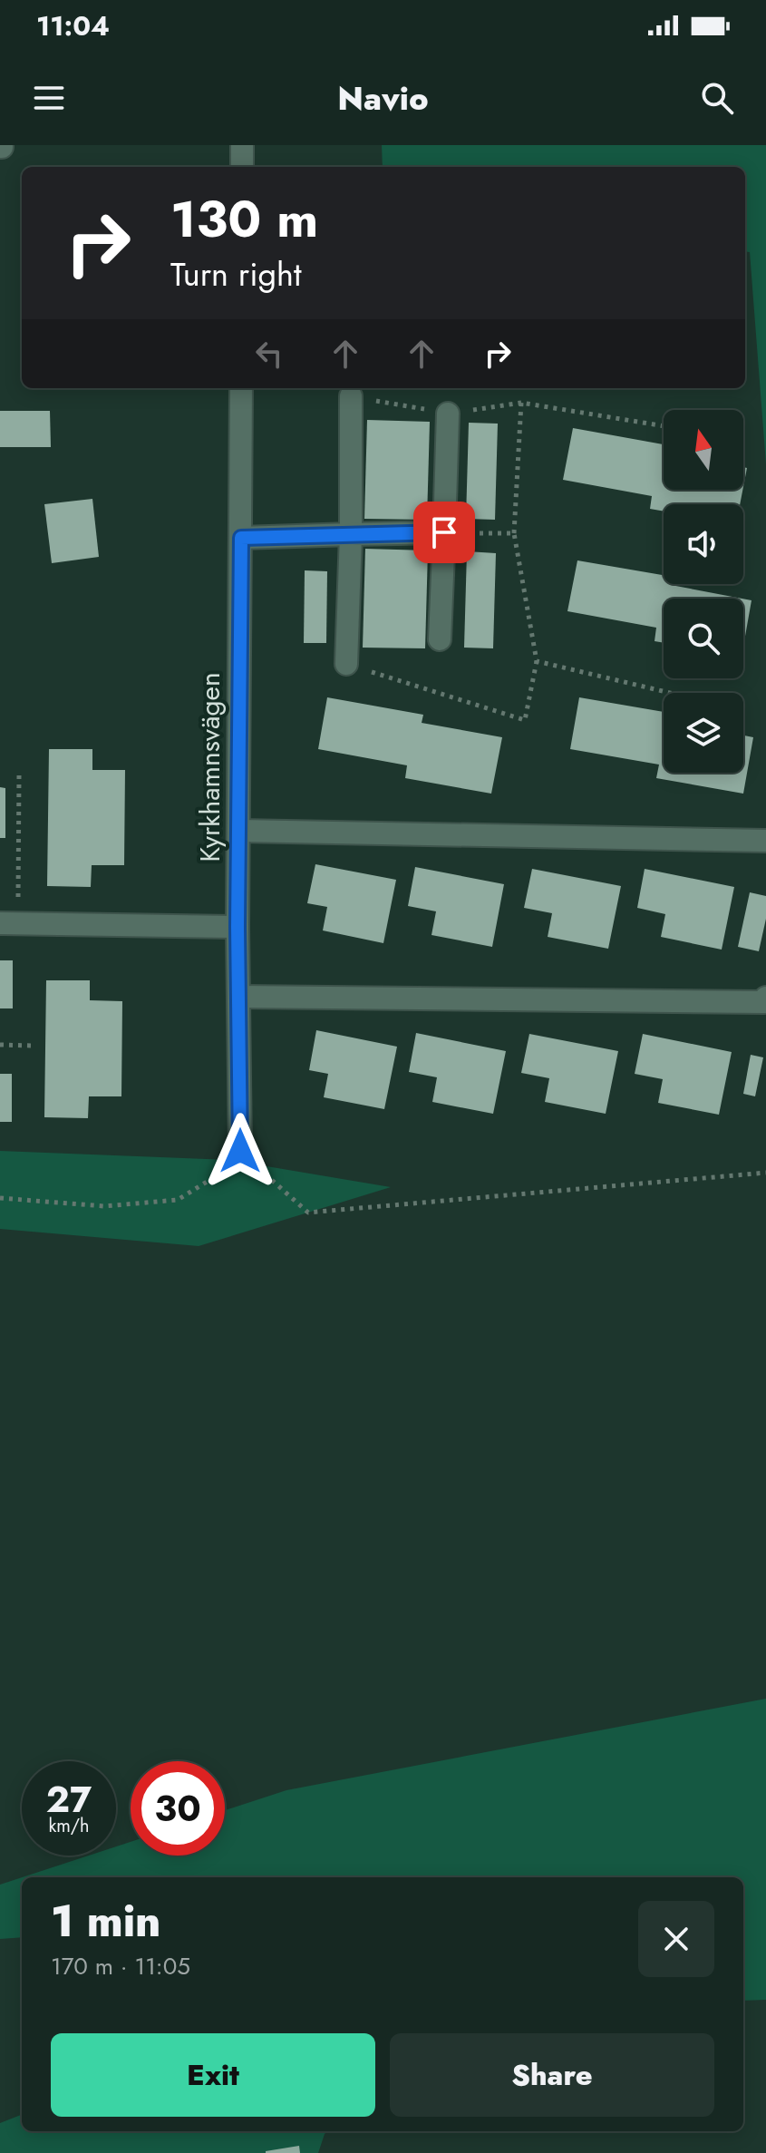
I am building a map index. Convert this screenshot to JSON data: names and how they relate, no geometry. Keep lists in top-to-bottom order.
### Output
{
  "streets": {
    "street": ["Kyrkhamnsvägen"]
  },
  "north": "top",
  "page": {
    "status": "11:04",
    "header": "Navio",
    "turn": ["130 m", "Turn right"],
    "speed": "27 km/h",
    "limit": "30",
    "heading": ["1 min", "170 m · 11:05"],
    "buttons": ["Exit", "Share"]
  }
}
